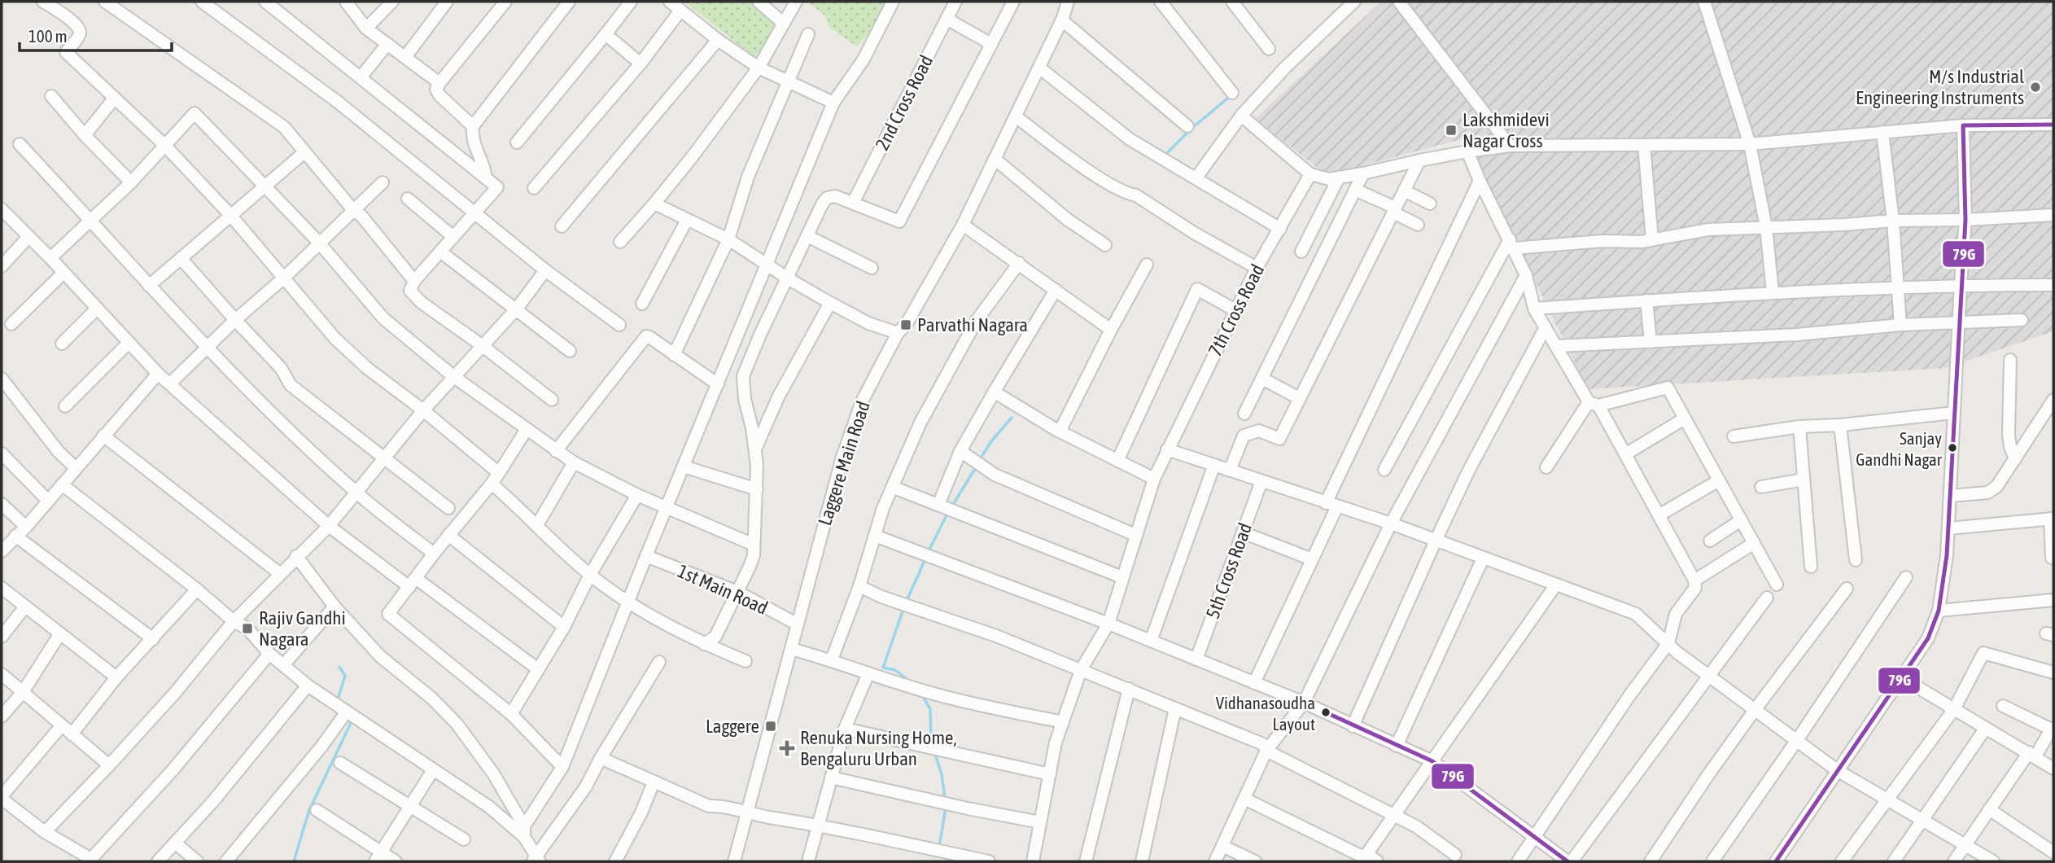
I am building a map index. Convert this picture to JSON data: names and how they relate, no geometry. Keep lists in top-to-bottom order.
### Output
{
  "streets": {
    "street": [
      "2nd Cross Road",
      "7th Cross Road",
      "Laggere Main Road",
      "5th Cross Road",
      "1st Main Road"
    ]
  },
  "crossings": [
    ["Laggere Main Road", "1st Main Road"]
  ],
  "places": {
    "other": ["M/s Industrial Engineering Instruments", "Sanjay Gandhi Nagar", "Vidhanasoudha Layout"],
    "transit": [
      "Lakshmidevi Nagar Cross",
      "Parvathi Nagara",
      "Rajiv Gandhi Nagara",
      "Laggere"
    ],
    "health": ["Renuka Nursing Home, Bengaluru Urban"]
  },
  "lines": ["transit line 79G"],
  "scale_bar": "100 m"
}
